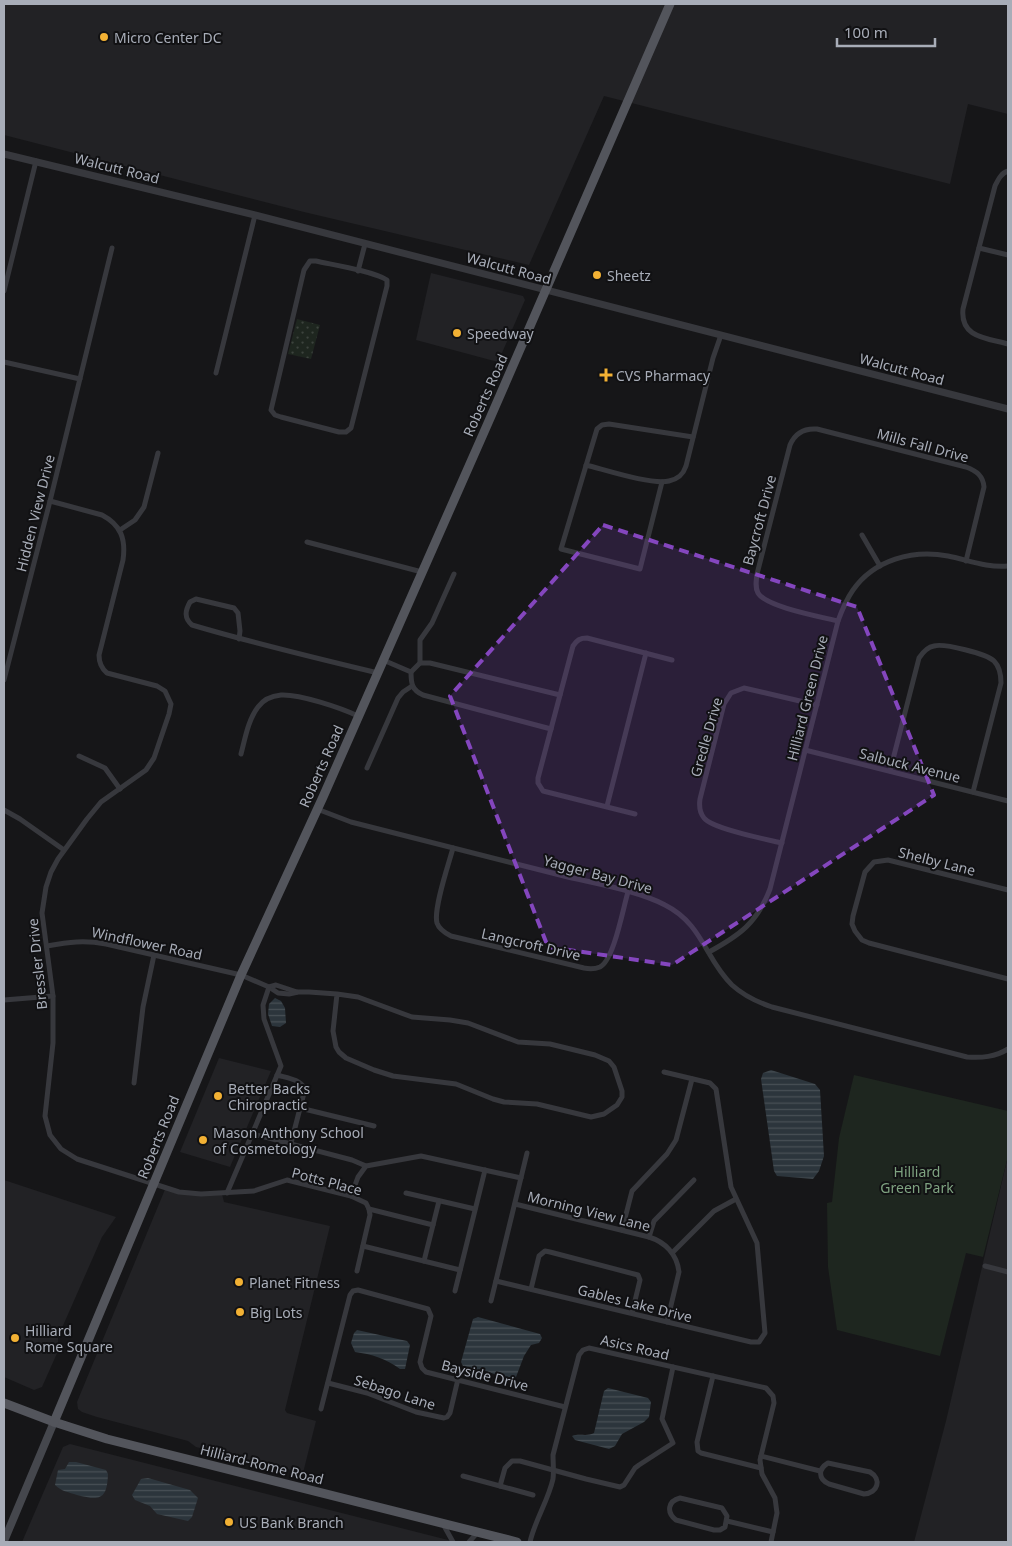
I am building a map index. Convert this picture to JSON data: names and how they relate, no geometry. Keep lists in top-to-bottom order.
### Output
{
  "streets": {
    "main road": ["Roberts Road", "Hilliard-Rome Road"],
    "street": [
      "Walcutt Road",
      "Mills Fall Drive",
      "Hidden View Drive",
      "Baycroft Drive",
      "Hilliard Green Drive",
      "Gredle Drive",
      "Salbuck Avenue",
      "Shelby Lane",
      "Yagger Bay Drive",
      "Windflower Road",
      "Langcroft Drive",
      "Bressler Drive",
      "Potts Place",
      "Morning View Lane",
      "Gables Lake Drive",
      "Asics Road",
      "Bayside Drive",
      "Sebago Lane"
    ]
  },
  "crossings": [
    ["Walcutt Road", "Roberts Road"],
    ["Roberts Road", "Yagger Bay Drive"],
    ["Roberts Road", "Windflower Road"],
    ["Roberts Road", "Bressler Drive"],
    ["Roberts Road", "Potts Place"],
    ["Roberts Road", "Hilliard-Rome Road"],
    ["Mills Fall Drive", "Baycroft Drive"],
    ["Mills Fall Drive", "Hilliard Green Drive"],
    ["Baycroft Drive", "Hilliard Green Drive"],
    ["Hilliard Green Drive", "Gredle Drive"],
    ["Hilliard Green Drive", "Salbuck Avenue"],
    ["Hilliard Green Drive", "Yagger Bay Drive"],
    ["Yagger Bay Drive", "Langcroft Drive"],
    ["Windflower Road", "Bressler Drive"],
    ["Bressler Drive", "Potts Place"],
    ["Asics Road", "Bayside Drive"],
    ["Bayside Drive", "Sebago Lane"]
  ],
  "parks": ["Hilliard Green Park"],
  "places": {
    "other": [
      "Micro Center DC",
      "Sheetz",
      "Speedway",
      "Better Backs Chiropractic",
      "Mason Anthony School of Cosmetology",
      "Planet Fitness",
      "Big Lots",
      "Hilliard Rome Square",
      "US Bank Branch"
    ],
    "health": ["CVS Pharmacy"]
  },
  "scale_bar": "100 m"
}
